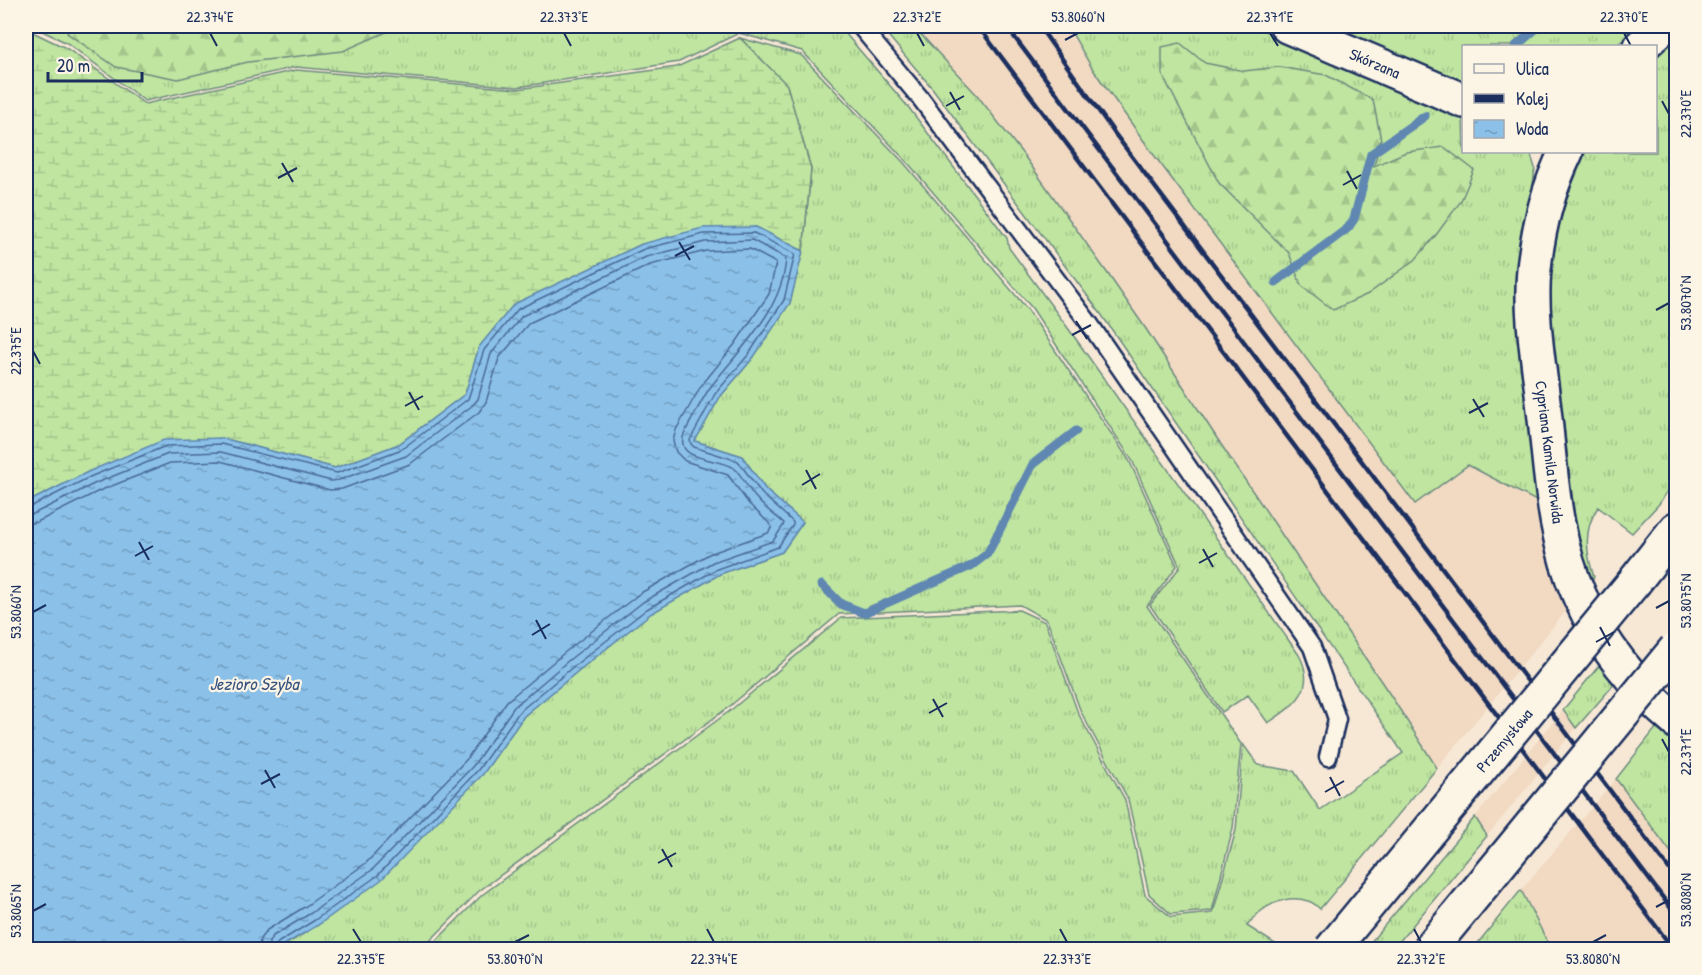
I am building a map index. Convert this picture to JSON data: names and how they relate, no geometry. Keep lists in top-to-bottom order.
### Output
{
  "streets": {
    "main road": ["Skórzana", "Cypriana Kamila Norwida", "Przemysłowa"]
  },
  "water": ["Jezioro Szyba"],
  "legend": ["Ulica", "Kolej", "Woda"],
  "scale_bar": "20 m",
  "coordinates": [
    "22.374°E",
    "22.373°E",
    "22.372°E",
    "53.8060°N",
    "22.371°E",
    "22.370°E",
    "53.8070°N",
    "22.375°E",
    "53.8075°N",
    "53.8080°N",
    "53.8065°N"
  ]
}
